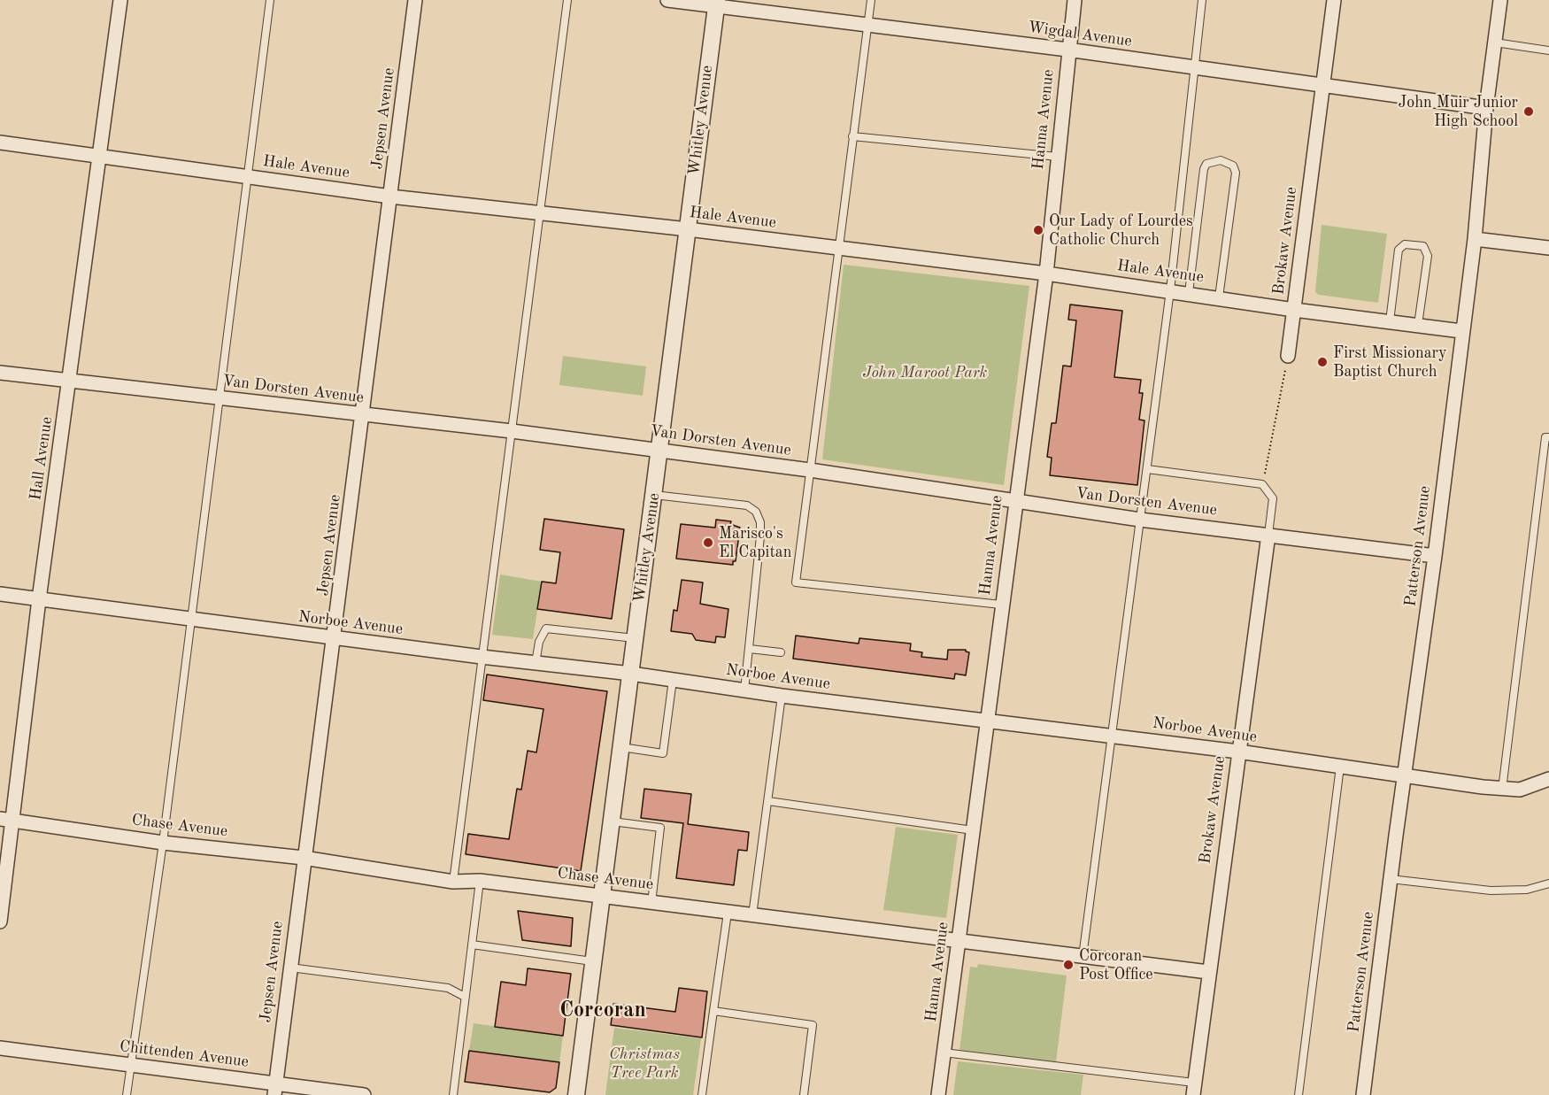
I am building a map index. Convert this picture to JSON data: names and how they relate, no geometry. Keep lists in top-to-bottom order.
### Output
{
  "streets": {
    "street": [
      "Wigdal Avenue",
      "Jepsen Avenue",
      "Hanna Avenue",
      "Whitley Avenue",
      "Hale Avenue",
      "Brokaw Avenue",
      "Van Dorsten Avenue",
      "Hall Avenue",
      "Patterson Avenue",
      "Norboe Avenue",
      "Chase Avenue",
      "Chittenden Avenue"
    ]
  },
  "crossings": [
    ["Wigdal Avenue", "Hanna Avenue"],
    ["Wigdal Avenue", "Whitley Avenue"],
    ["Wigdal Avenue", "Brokaw Avenue"],
    ["Wigdal Avenue", "Patterson Avenue"],
    ["Jepsen Avenue", "Hale Avenue"],
    ["Jepsen Avenue", "Van Dorsten Avenue"],
    ["Jepsen Avenue", "Norboe Avenue"],
    ["Jepsen Avenue", "Chase Avenue"],
    ["Jepsen Avenue", "Chittenden Avenue"],
    ["Hanna Avenue", "Hale Avenue"],
    ["Hanna Avenue", "Van Dorsten Avenue"],
    ["Hanna Avenue", "Norboe Avenue"],
    ["Hanna Avenue", "Chase Avenue"],
    ["Whitley Avenue", "Hale Avenue"],
    ["Whitley Avenue", "Van Dorsten Avenue"],
    ["Whitley Avenue", "Norboe Avenue"],
    ["Whitley Avenue", "Chase Avenue"],
    ["Hale Avenue", "Brokaw Avenue"],
    ["Hale Avenue", "Hall Avenue"],
    ["Hale Avenue", "Patterson Avenue"],
    ["Brokaw Avenue", "Van Dorsten Avenue"],
    ["Brokaw Avenue", "Norboe Avenue"],
    ["Brokaw Avenue", "Chase Avenue"],
    ["Van Dorsten Avenue", "Hall Avenue"],
    ["Van Dorsten Avenue", "Patterson Avenue"],
    ["Hall Avenue", "Norboe Avenue"],
    ["Hall Avenue", "Chase Avenue"],
    ["Patterson Avenue", "Norboe Avenue"]
  ],
  "districts": ["Corcoran"],
  "parks": ["John Maroot Park", "Christmas Tree Park"],
  "places": [
    "John Muir Junior High School",
    "Our Lady of Lourdes Catholic Church",
    "First Missionary Baptist Church",
    "Marisco's El Capitan",
    "Corcoran Post Office"
  ]
}
